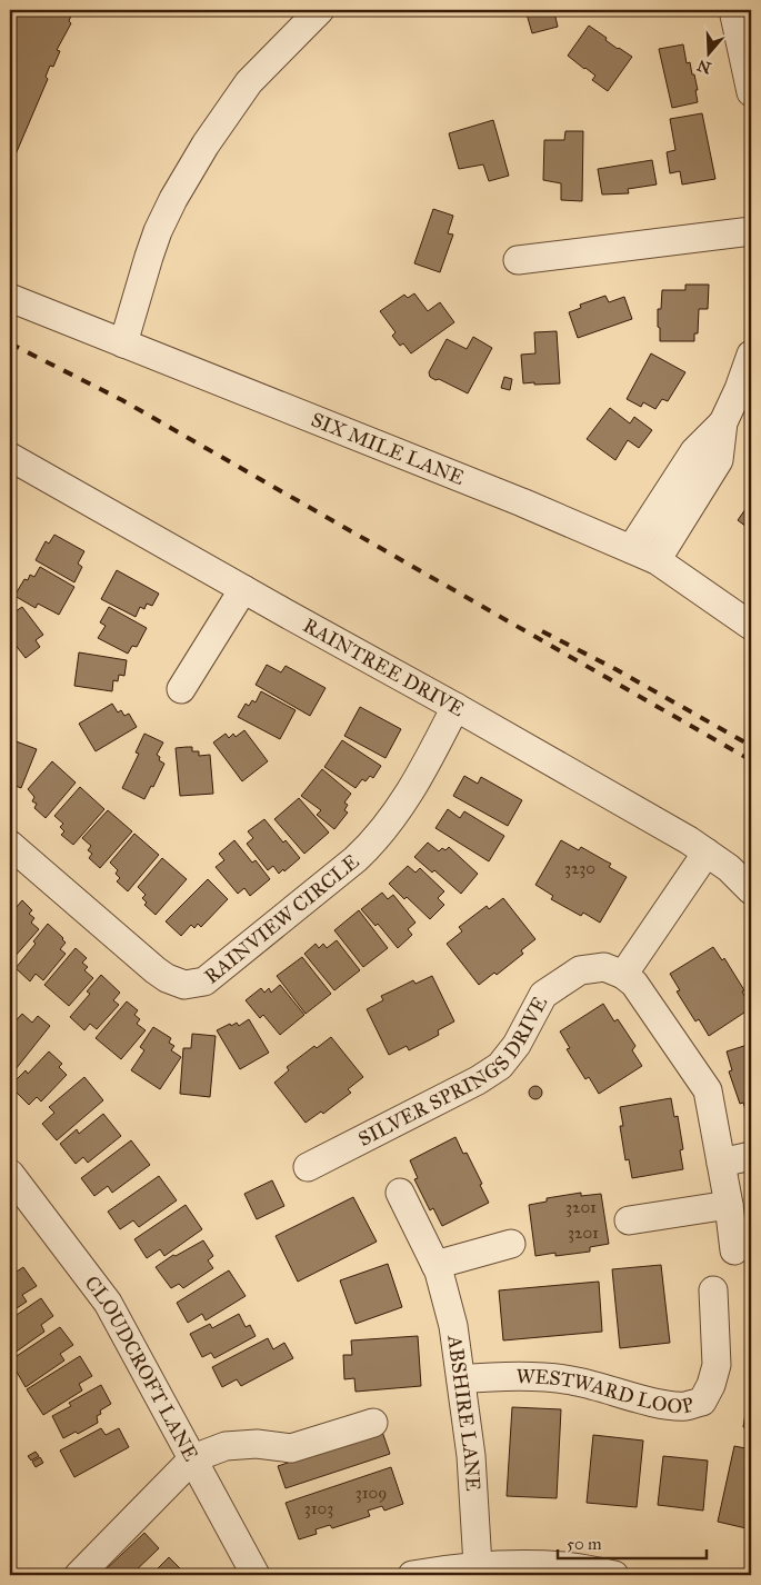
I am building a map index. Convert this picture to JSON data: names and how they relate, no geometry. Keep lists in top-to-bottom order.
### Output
{
  "streets": {
    "street": [
      "SIX MILE LANE",
      "RAINTREE DRIVE",
      "RAINVIEW CIRCLE",
      "SILVER SPRINGS DRIVE",
      "CLOUDCROFT LANE",
      "WESTWARD LOOP",
      "ABSHIRE LANE"
    ]
  },
  "crossings": [
    ["RAINTREE DRIVE", "RAINVIEW CIRCLE"],
    ["WESTWARD LOOP", "ABSHIRE LANE"]
  ],
  "house_numbers": [
    "3230",
    "3201",
    "3201",
    "3109",
    "3103"
  ],
  "scale_bar": "50 m",
  "north": "bottom"
}
